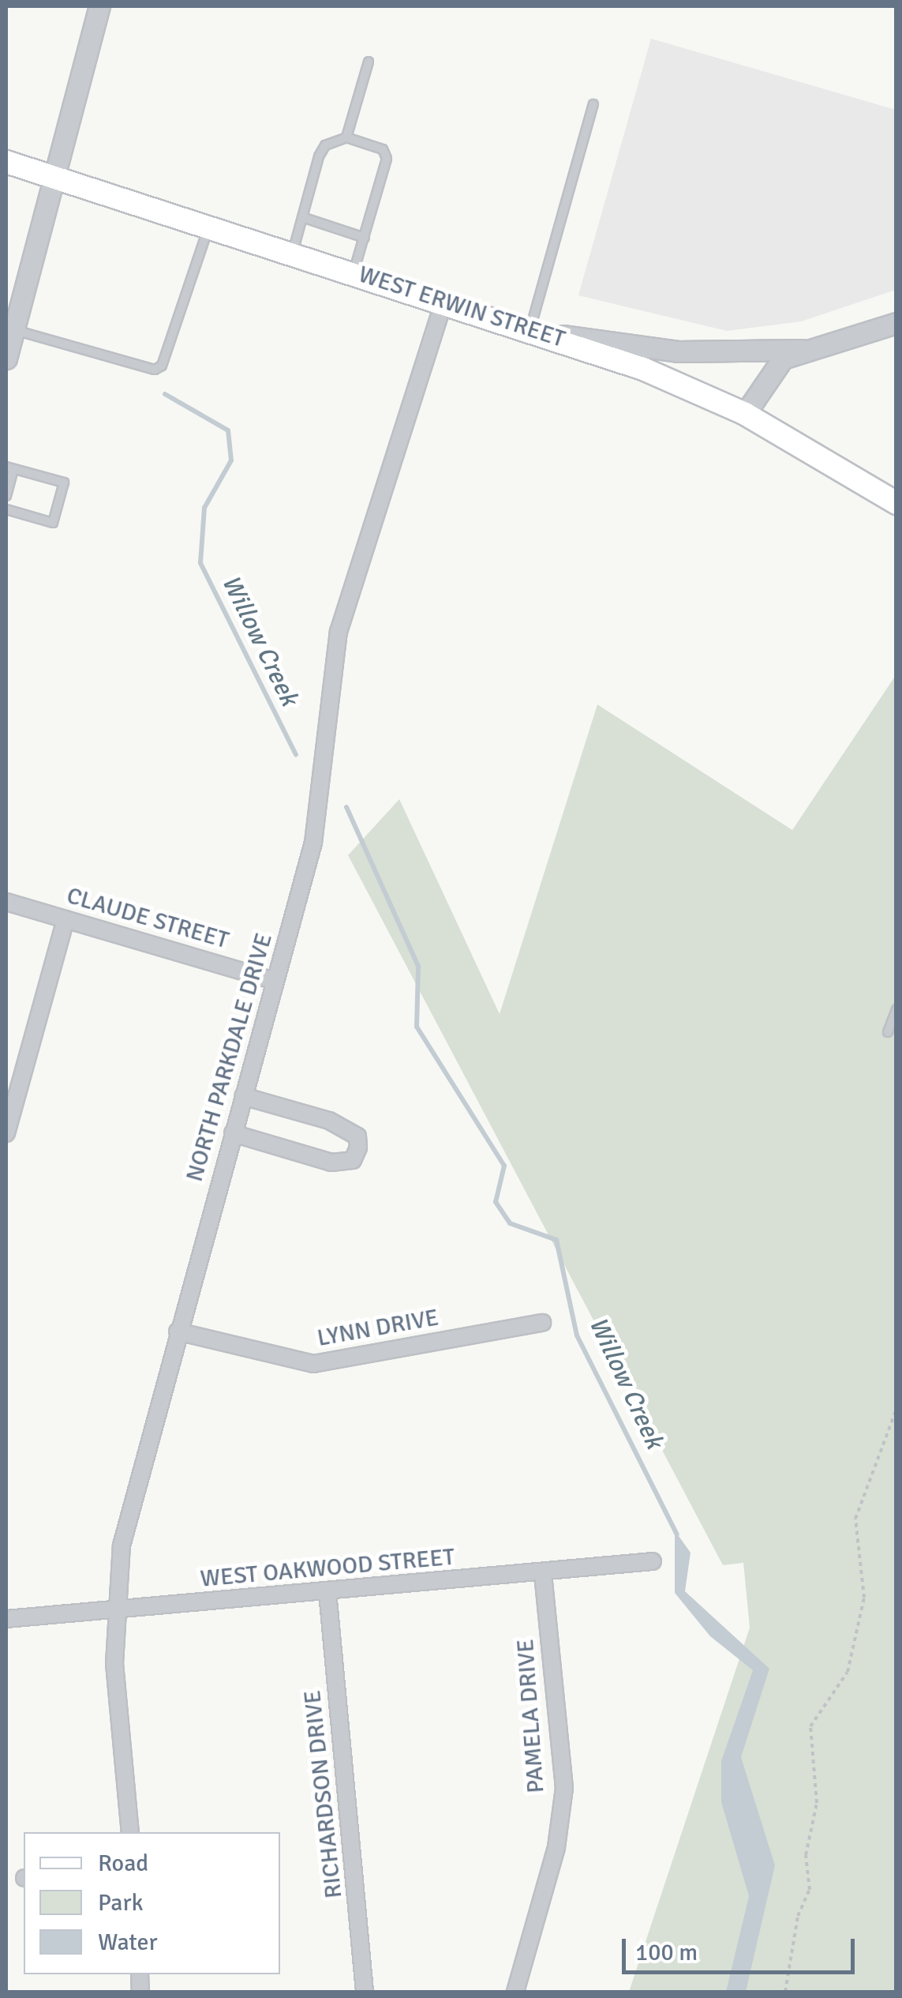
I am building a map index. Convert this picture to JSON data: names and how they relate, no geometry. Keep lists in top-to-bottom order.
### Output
{
  "streets": {
    "main road": ["WEST ERWIN STREET"],
    "street": [
      "CLAUDE STREET",
      "NORTH PARKDALE DRIVE",
      "LYNN DRIVE",
      "WEST OAKWOOD STREET",
      "PAMELA DRIVE",
      "RICHARDSON DRIVE"
    ]
  },
  "crossings": [
    ["WEST ERWIN STREET", "NORTH PARKDALE DRIVE"],
    ["CLAUDE STREET", "NORTH PARKDALE DRIVE"],
    ["NORTH PARKDALE DRIVE", "LYNN DRIVE"],
    ["NORTH PARKDALE DRIVE", "WEST OAKWOOD STREET"],
    ["WEST OAKWOOD STREET", "PAMELA DRIVE"],
    ["WEST OAKWOOD STREET", "RICHARDSON DRIVE"]
  ],
  "water": ["Willow Creek"],
  "legend": ["Road", "Park", "Water"],
  "scale_bar": "100 m"
}
